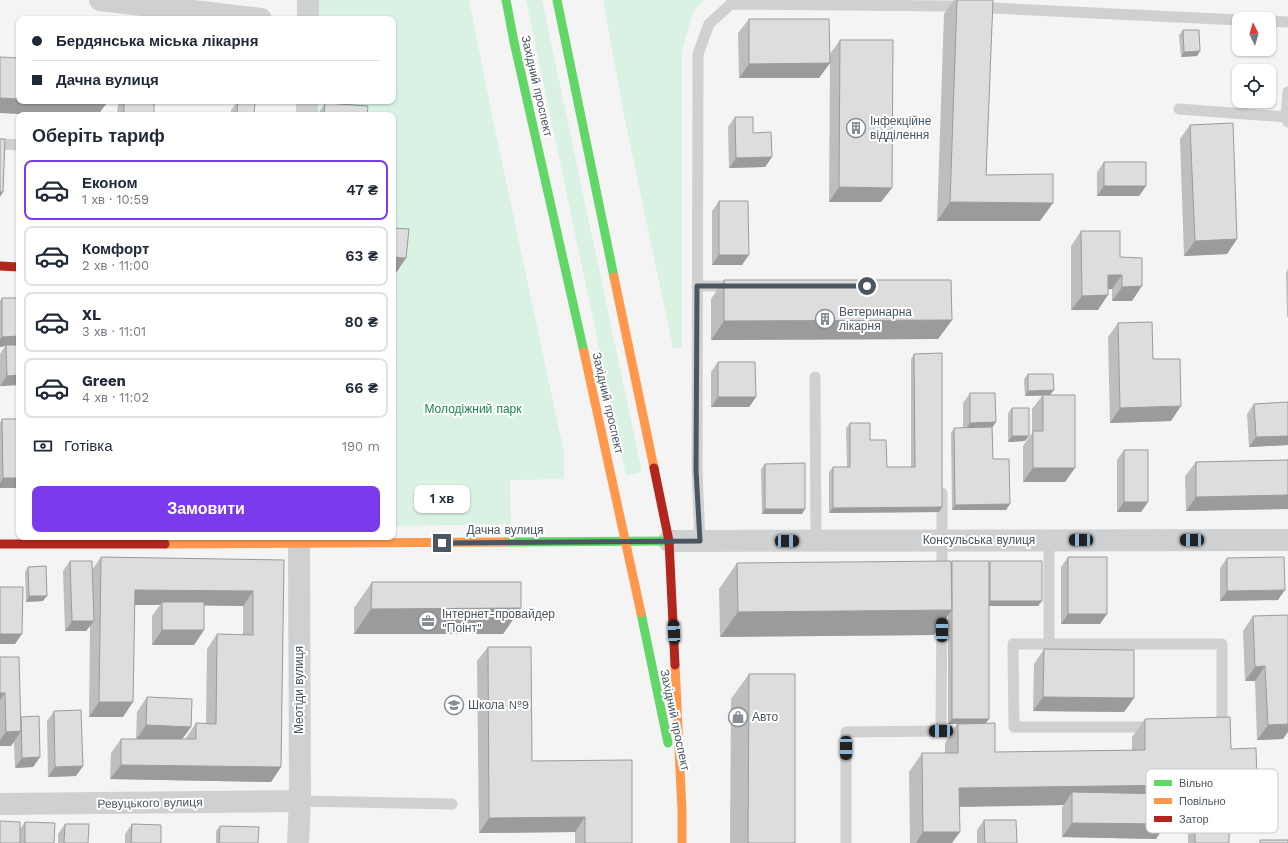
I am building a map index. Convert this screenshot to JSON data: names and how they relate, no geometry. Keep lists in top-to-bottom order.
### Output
{
  "streets": {
    "main road": ["Західний проспект", "Дачна вулиця"],
    "street": ["Консульська вулиця", "Меотіди вулиця", "Ревуцького вулиця"]
  },
  "crossings": [
    ["Західний проспект", "Дачна вулиця"],
    ["Західний проспект", "Консульська вулиця"],
    ["Дачна вулиця", "Консульська вулиця"],
    ["Дачна вулиця", "Меотіди вулиця"],
    ["Меотіди вулиця", "Ревуцького вулиця"]
  ],
  "parks": ["Молодіжний парк"],
  "places": {
    "building": ["Інфекційне відділення", "Ветеринарна лікарня"],
    "office": ["Інтернет-провайдер \"Поінт\""],
    "school or university": ["Школа №9"],
    "shop": ["Авто"]
  },
  "legend": ["Вільно", "Повільно", "Затор"],
  "north": "top",
  "page": {
    "banner": ["Бердянська міська лікарня", "Дачна вулиця"],
    "heading": "Оберіть тариф",
    "list": [
      {
        "name": "Економ",
        "note": "1 хв · 10:59",
        "value": "47 ₴"
      },
      {
        "name": "Комфорт",
        "note": "2 хв · 11:00",
        "value": "63 ₴"
      },
      {
        "name": "XL",
        "note": "3 хв · 11:01",
        "value": "80 ₴"
      },
      {
        "name": "Green",
        "note": "4 хв · 11:02",
        "value": "66 ₴"
      }
    ],
    "pay": ["Готівка", "190 m"],
    "buttons": "Замовити",
    "bubble": "1 хв"
  }
}
